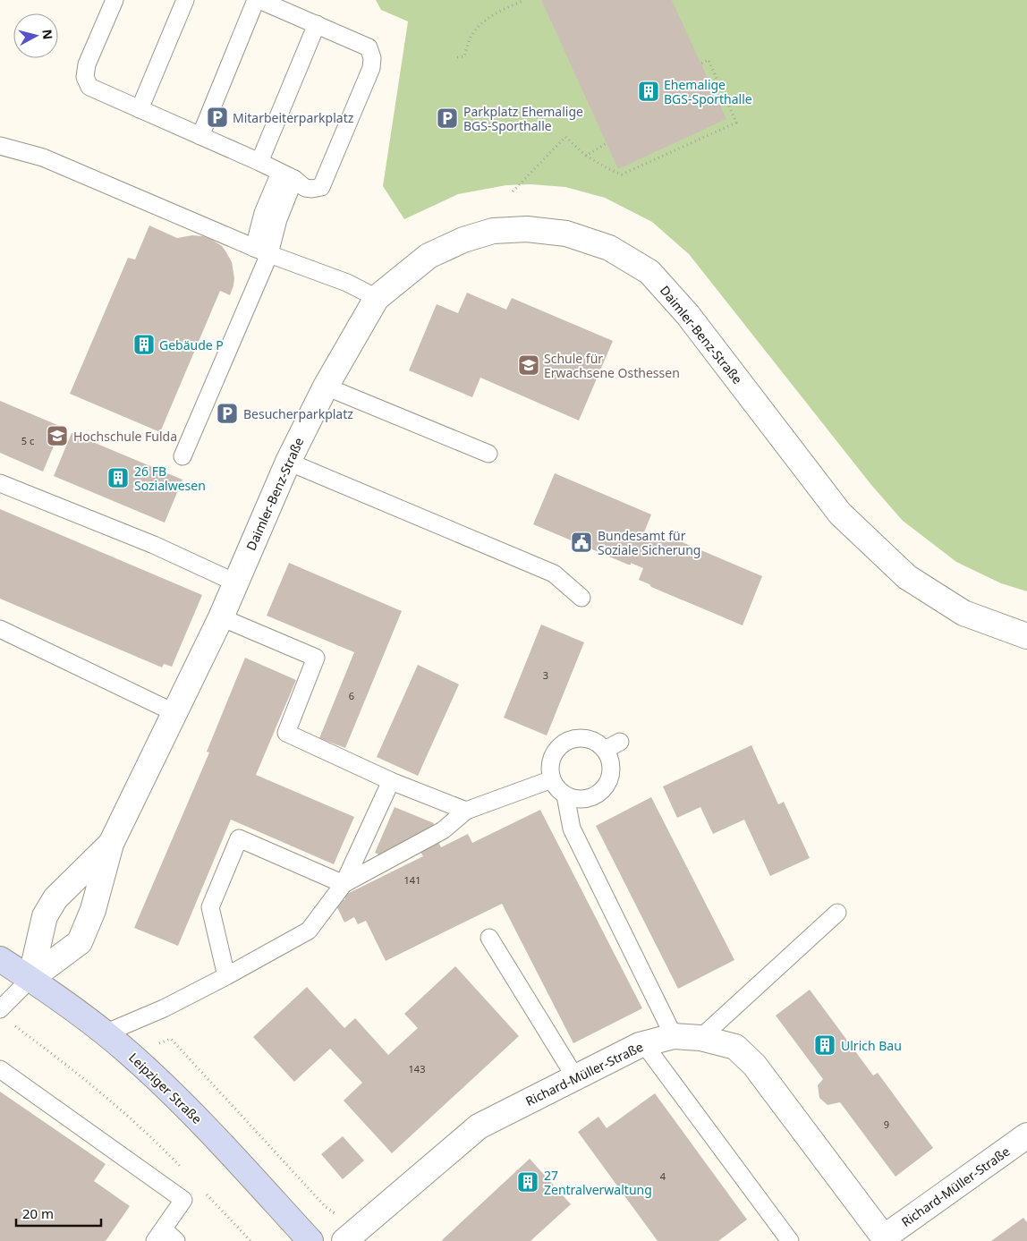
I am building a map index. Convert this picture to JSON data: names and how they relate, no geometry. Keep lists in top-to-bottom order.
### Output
{
  "streets": {
    "main road": ["Leipziger Straße"],
    "street": ["Daimler-Benz-Straße", "Richard-Müller-Straße"]
  },
  "crossings": [
    ["Daimler-Benz-Straße", "Leipziger Straße"]
  ],
  "places": {
    "building": [
      "Ehemalige BGS-Sporthalle",
      "Gebäude P",
      "26 FB Sozialwesen",
      "Ulrich Bau",
      "27 Zentralverwaltung"
    ],
    "parking": ["Mitarbeiterparkplatz", "Parkplatz Ehemalige BGS-Sporthalle", "Besucherparkplatz"],
    "school or university": ["Schule für Erwachsene Osthessen", "Hochschule Fulda"],
    "public building": ["Bundesamt für Soziale Sicherung"]
  },
  "house_numbers": [
    "5 c",
    "3",
    "6",
    "141",
    "143",
    "9",
    "4"
  ],
  "scale_bar": "20 m",
  "north": "right"
}
